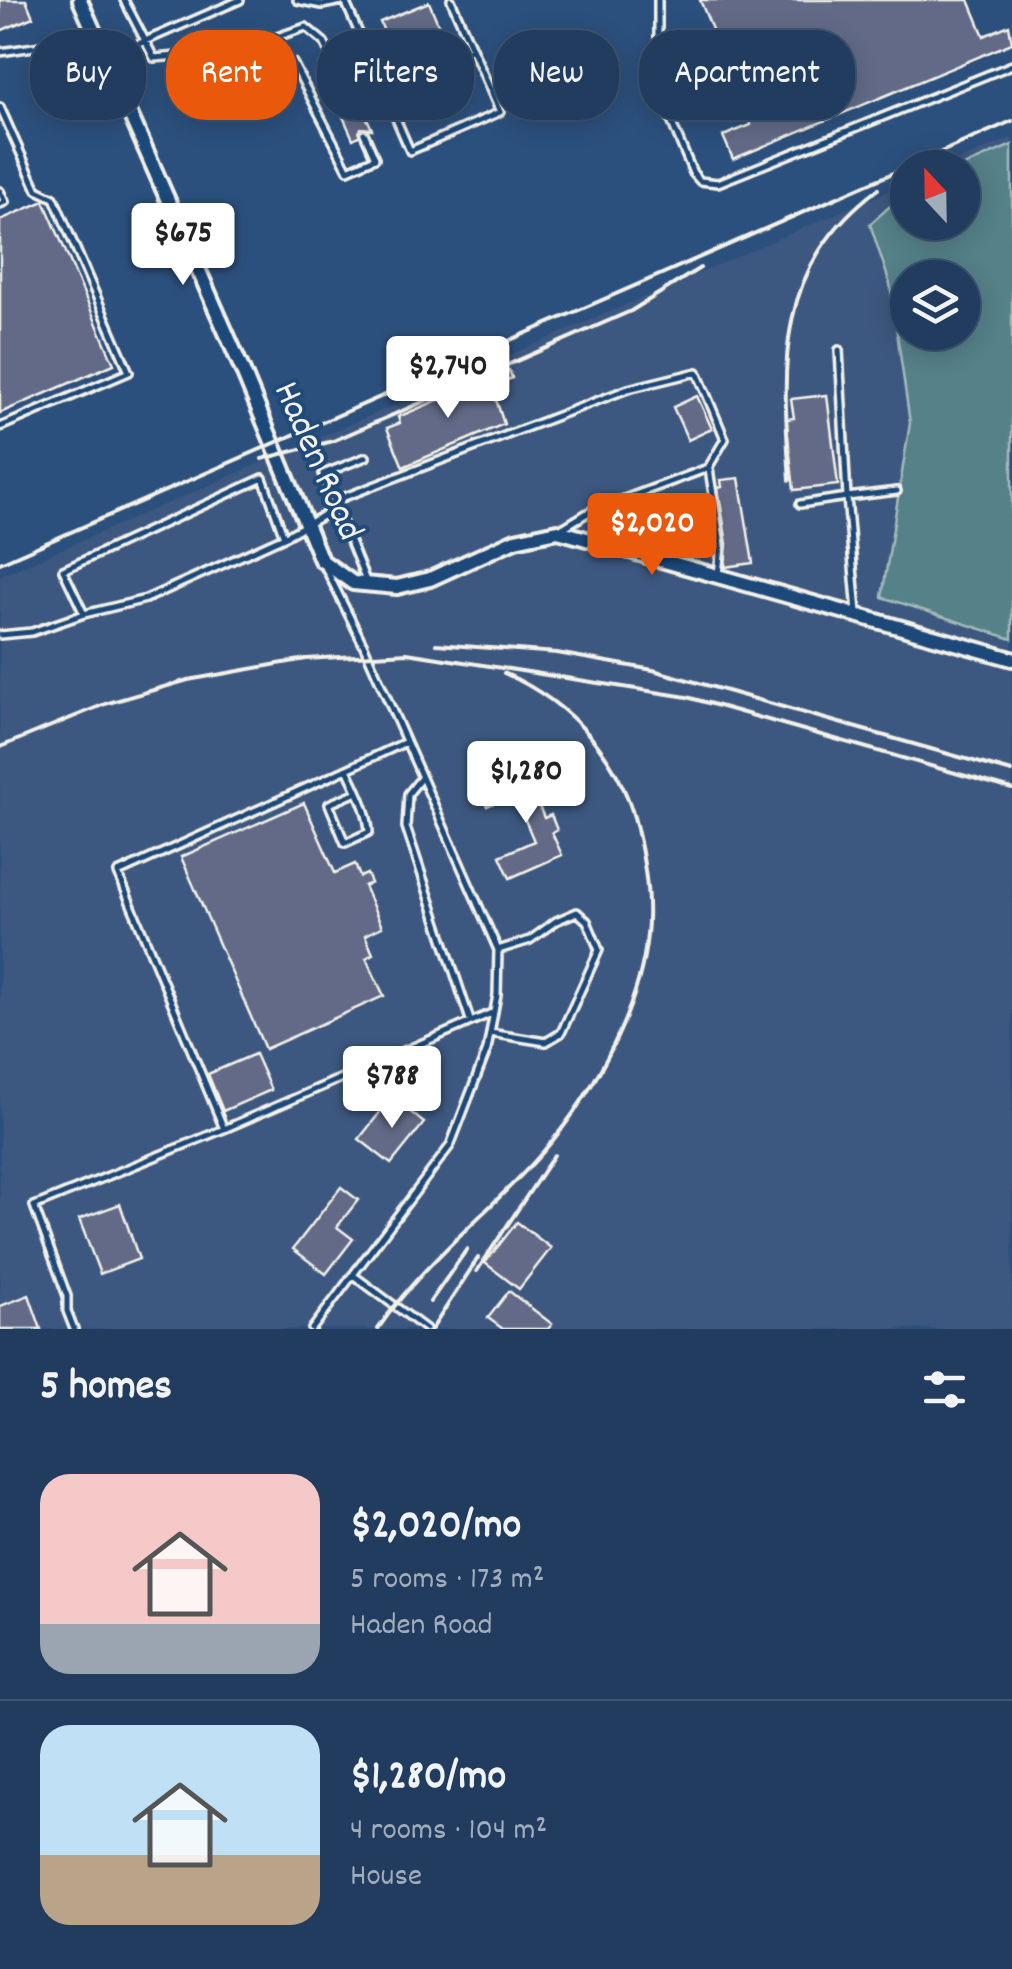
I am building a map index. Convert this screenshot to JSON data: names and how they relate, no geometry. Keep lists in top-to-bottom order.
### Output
{
  "streets": {
    "street": ["Haden Road"]
  },
  "north": "top",
  "page": {
    "chip": [
      "Buy",
      "Rent",
      "Filters",
      "New",
      "Apartment"
    ],
    "price": [
      "$675",
      "$2,740",
      "$2,020",
      "$1,280",
      "$788"
    ],
    "heading": "5 homes",
    "list": [
      {
        "name": "$2,020/mo",
        "note": "5 rooms · 173 m² · Haden Road"
      },
      {
        "name": "$1,280/mo",
        "note": "4 rooms · 104 m² · House"
      }
    ]
  }
}
